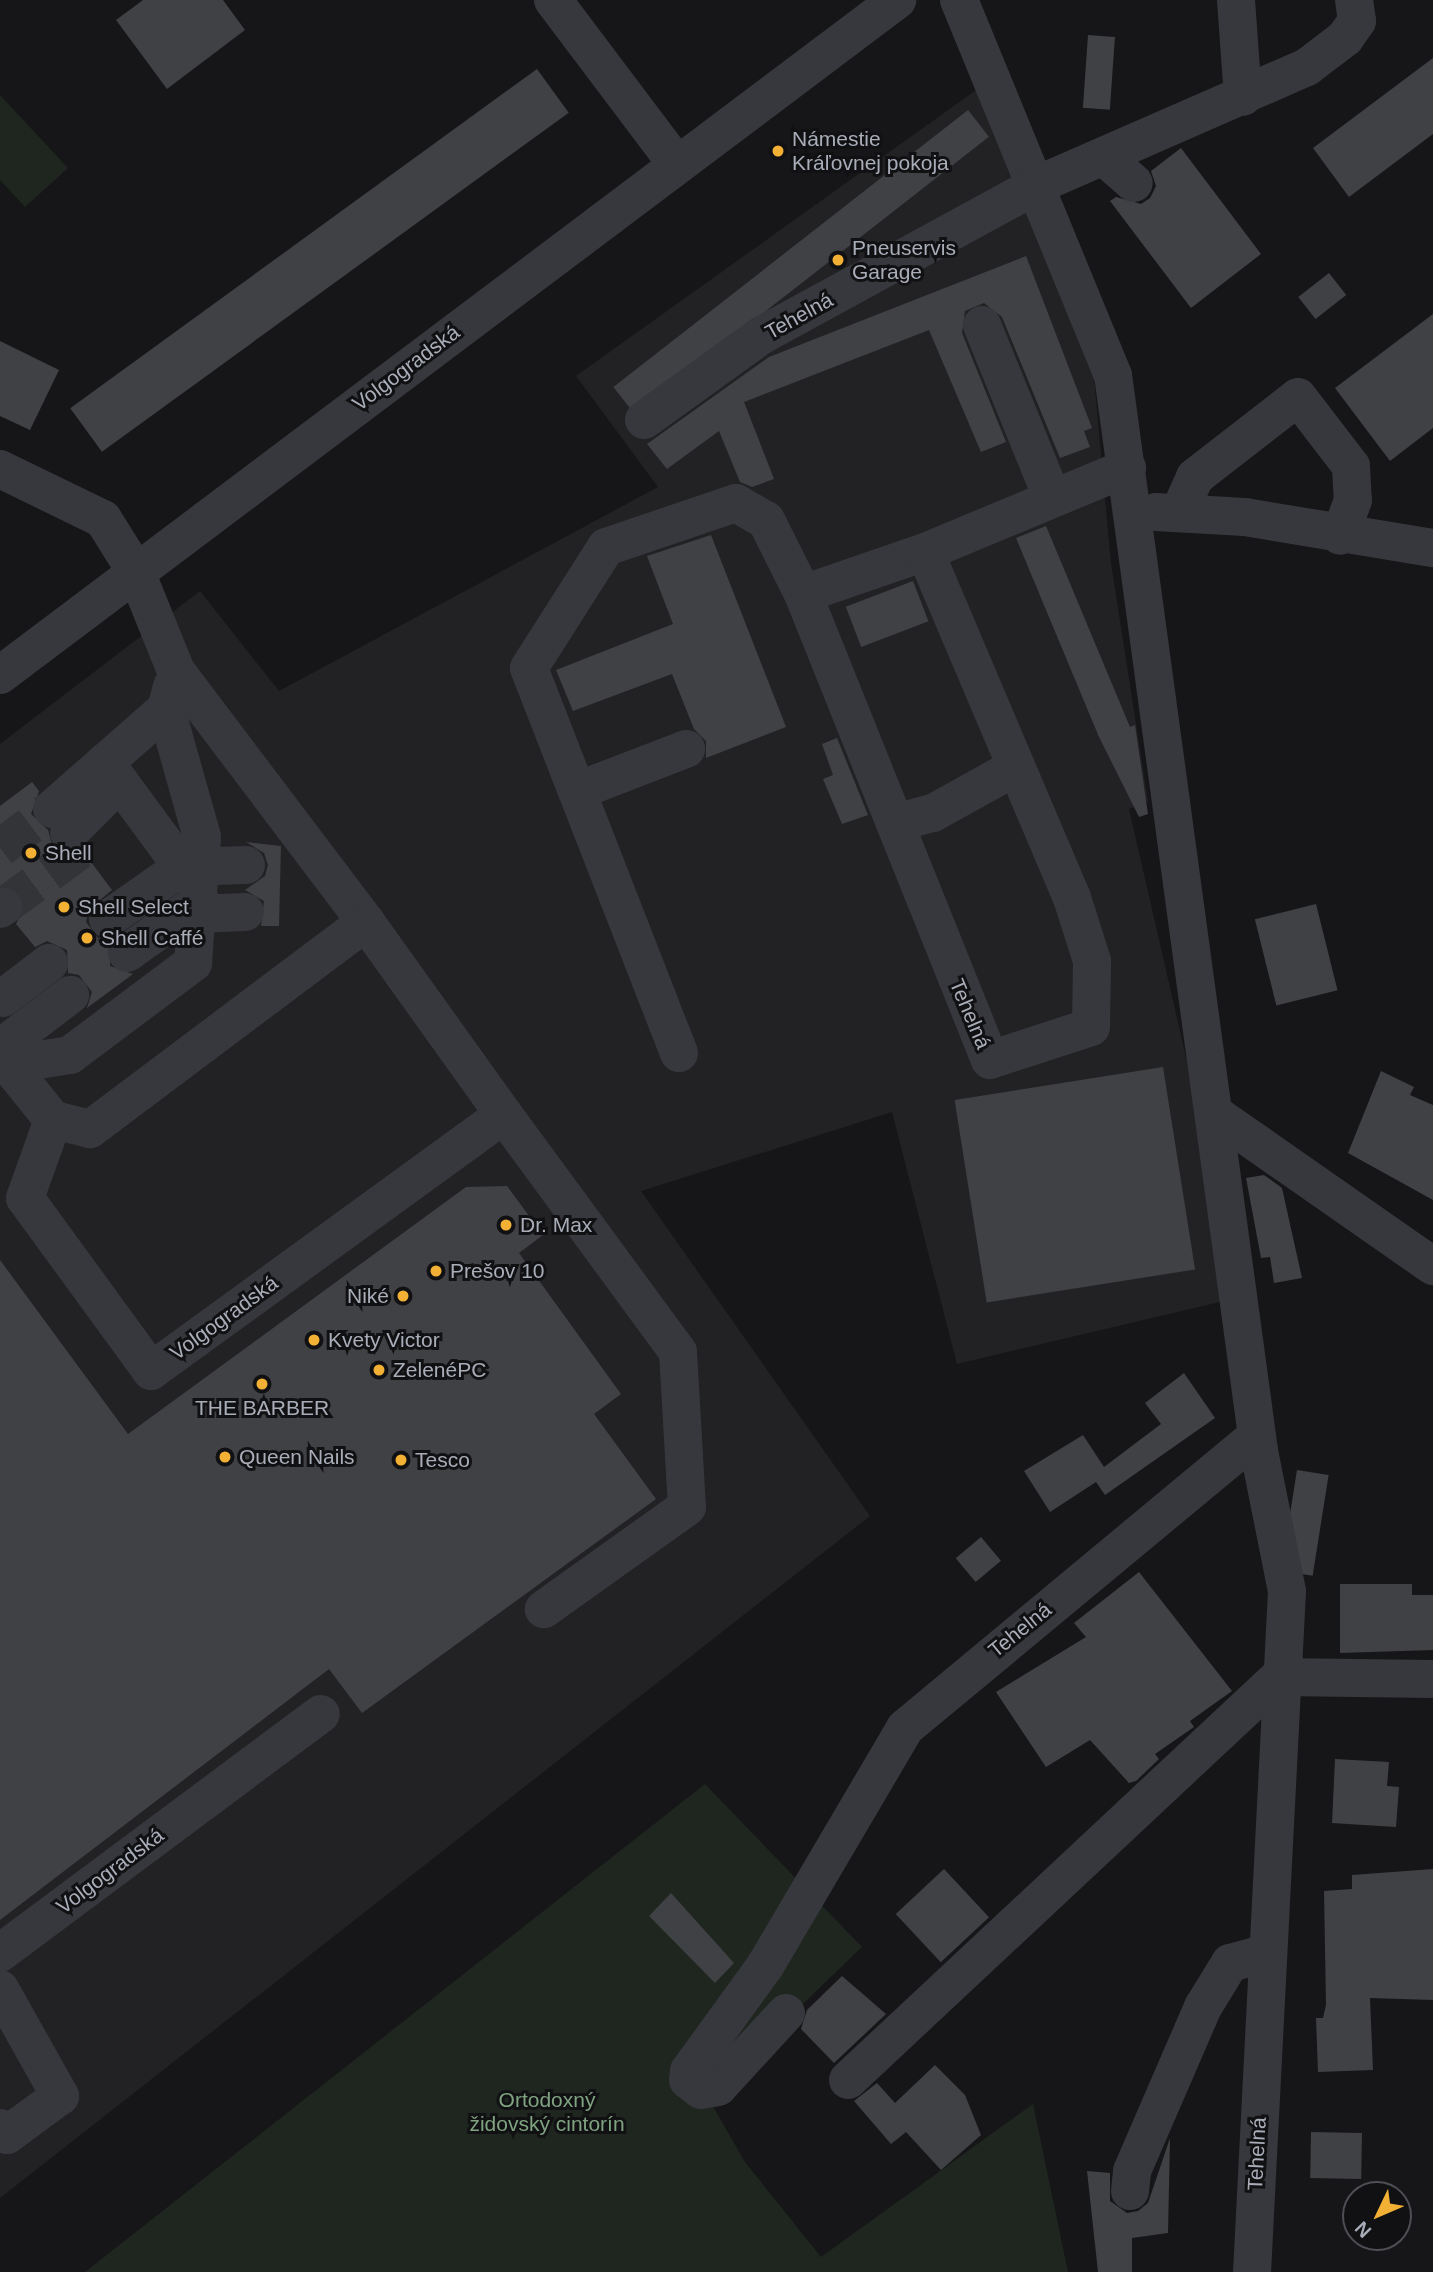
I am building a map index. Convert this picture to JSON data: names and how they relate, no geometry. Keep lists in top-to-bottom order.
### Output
{
  "streets": {
    "street": ["Tehelná", "Volgogradská"]
  },
  "parks": ["Ortodoxný židovský cintorín"],
  "places": [
    "Námestie Kráľovnej pokoja",
    "Pneuservis Garage",
    "Shell",
    "Shell Select",
    "Shell Caffé",
    "Dr. Max",
    "Prešov 10",
    "Niké",
    "Kvety Victor",
    "ZelenéPC",
    "THE BARBER",
    "Queen Nails",
    "Tesco"
  ],
  "north": "bottom left"
}
